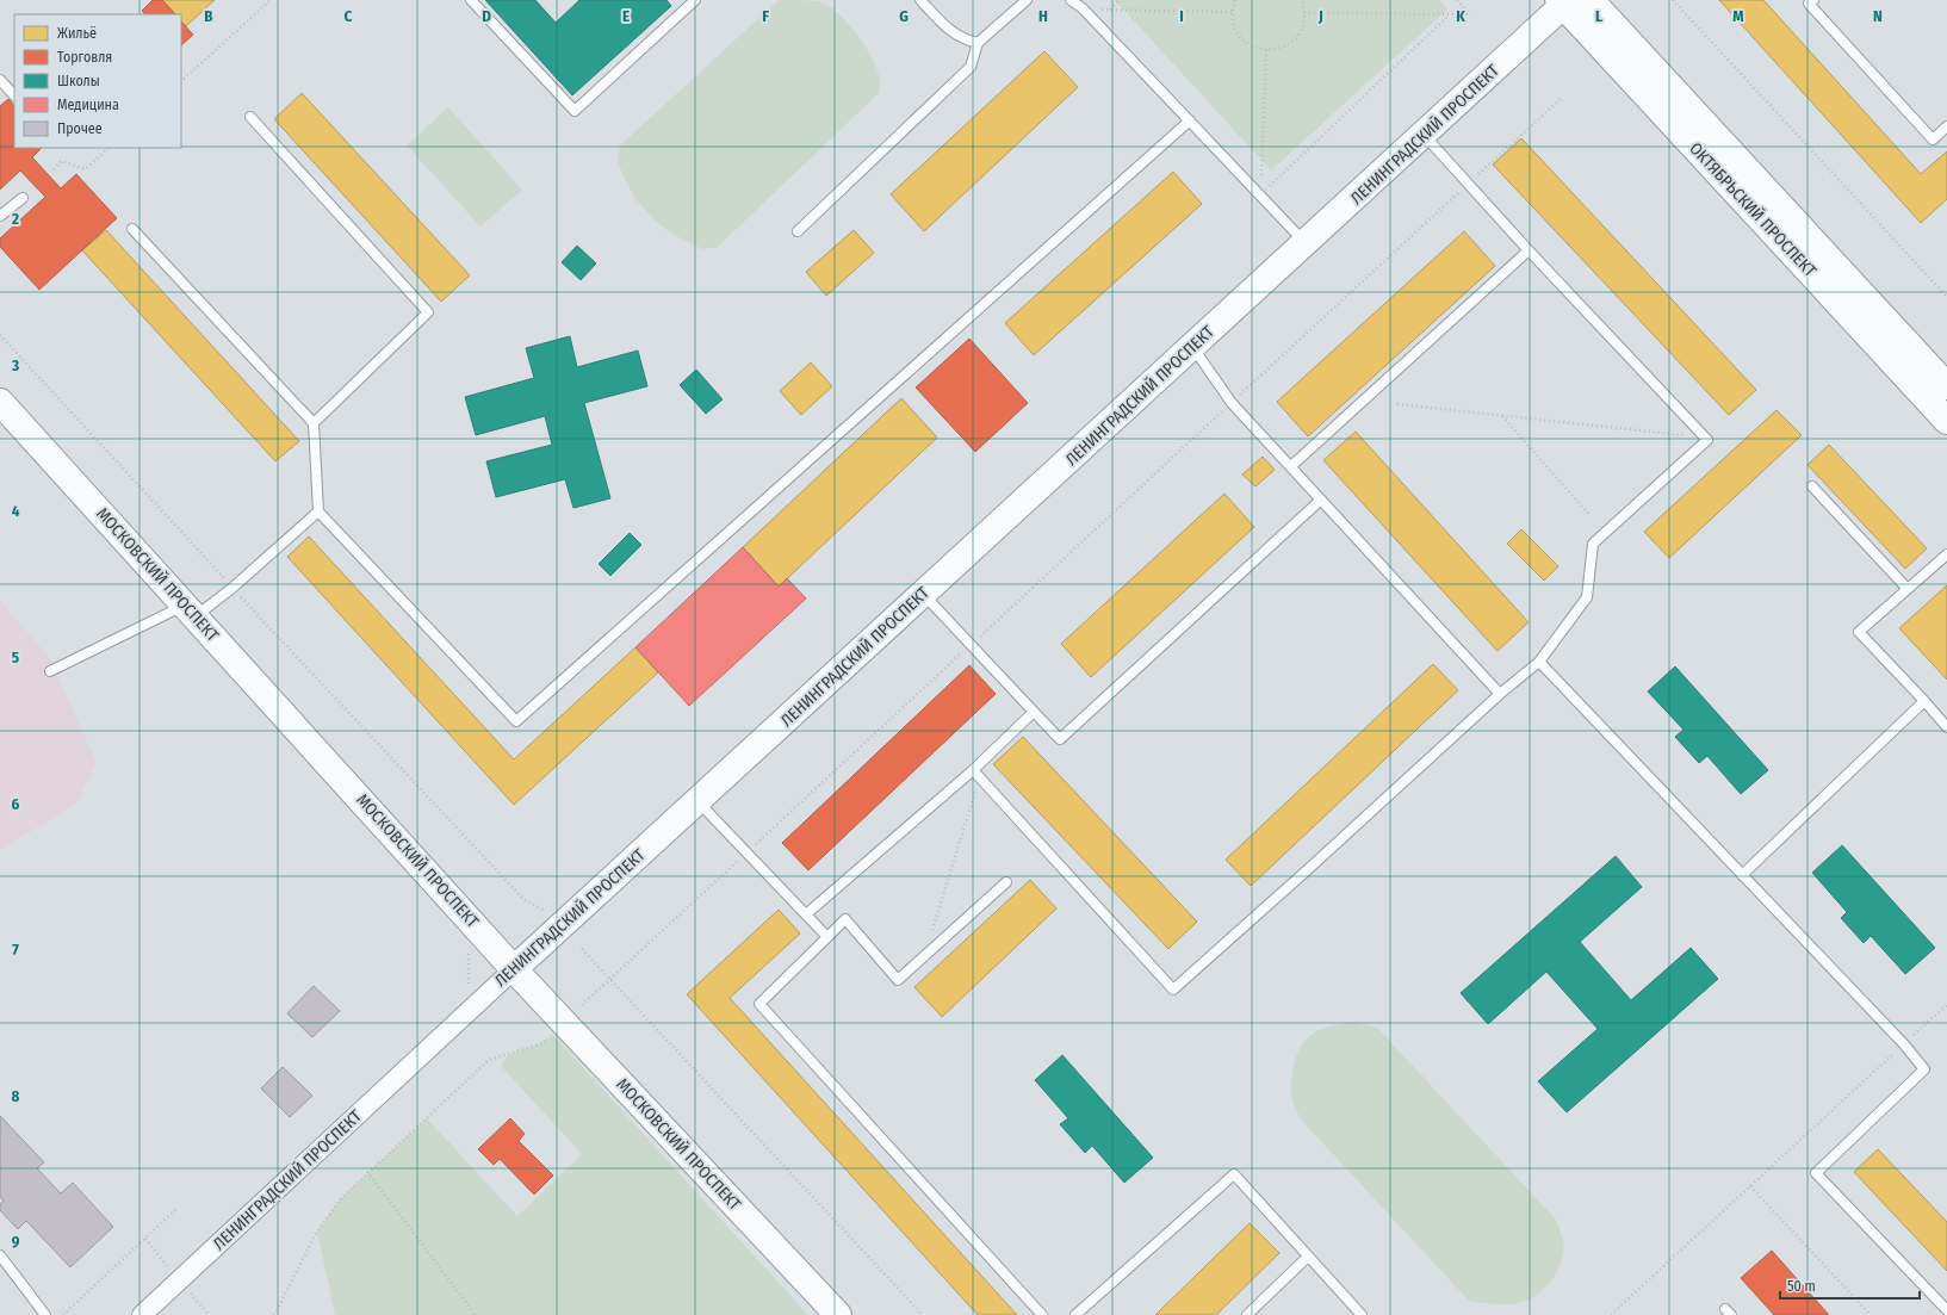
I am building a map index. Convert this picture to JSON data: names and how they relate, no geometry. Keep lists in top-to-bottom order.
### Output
{
  "streets": {
    "street": ["ЛЕНИНГРАДСКИЙ ПРОСПЕКТ", "ОКТЯБРЬСКИЙ ПРОСПЕКТ", "МОСКОВСКИЙ ПРОСПЕКТ"]
  },
  "crossings": [
    ["ЛЕНИНГРАДСКИЙ ПРОСПЕКТ", "ОКТЯБРЬСКИЙ ПРОСПЕКТ"],
    ["ЛЕНИНГРАДСКИЙ ПРОСПЕКТ", "МОСКОВСКИЙ ПРОСПЕКТ"]
  ],
  "legend": [
    "Жильё",
    "Торговля",
    "Школы",
    "Медицина",
    "Прочее"
  ],
  "scale_bar": "50 m",
  "grid": {
    "columns": [
      "B",
      "C",
      "D",
      "E",
      "F",
      "G",
      "H",
      "I",
      "J",
      "K",
      "L",
      "M",
      "N"
    ],
    "rows": [
      "2",
      "3",
      "4",
      "5",
      "6",
      "7",
      "8",
      "9"
    ]
  }
}
